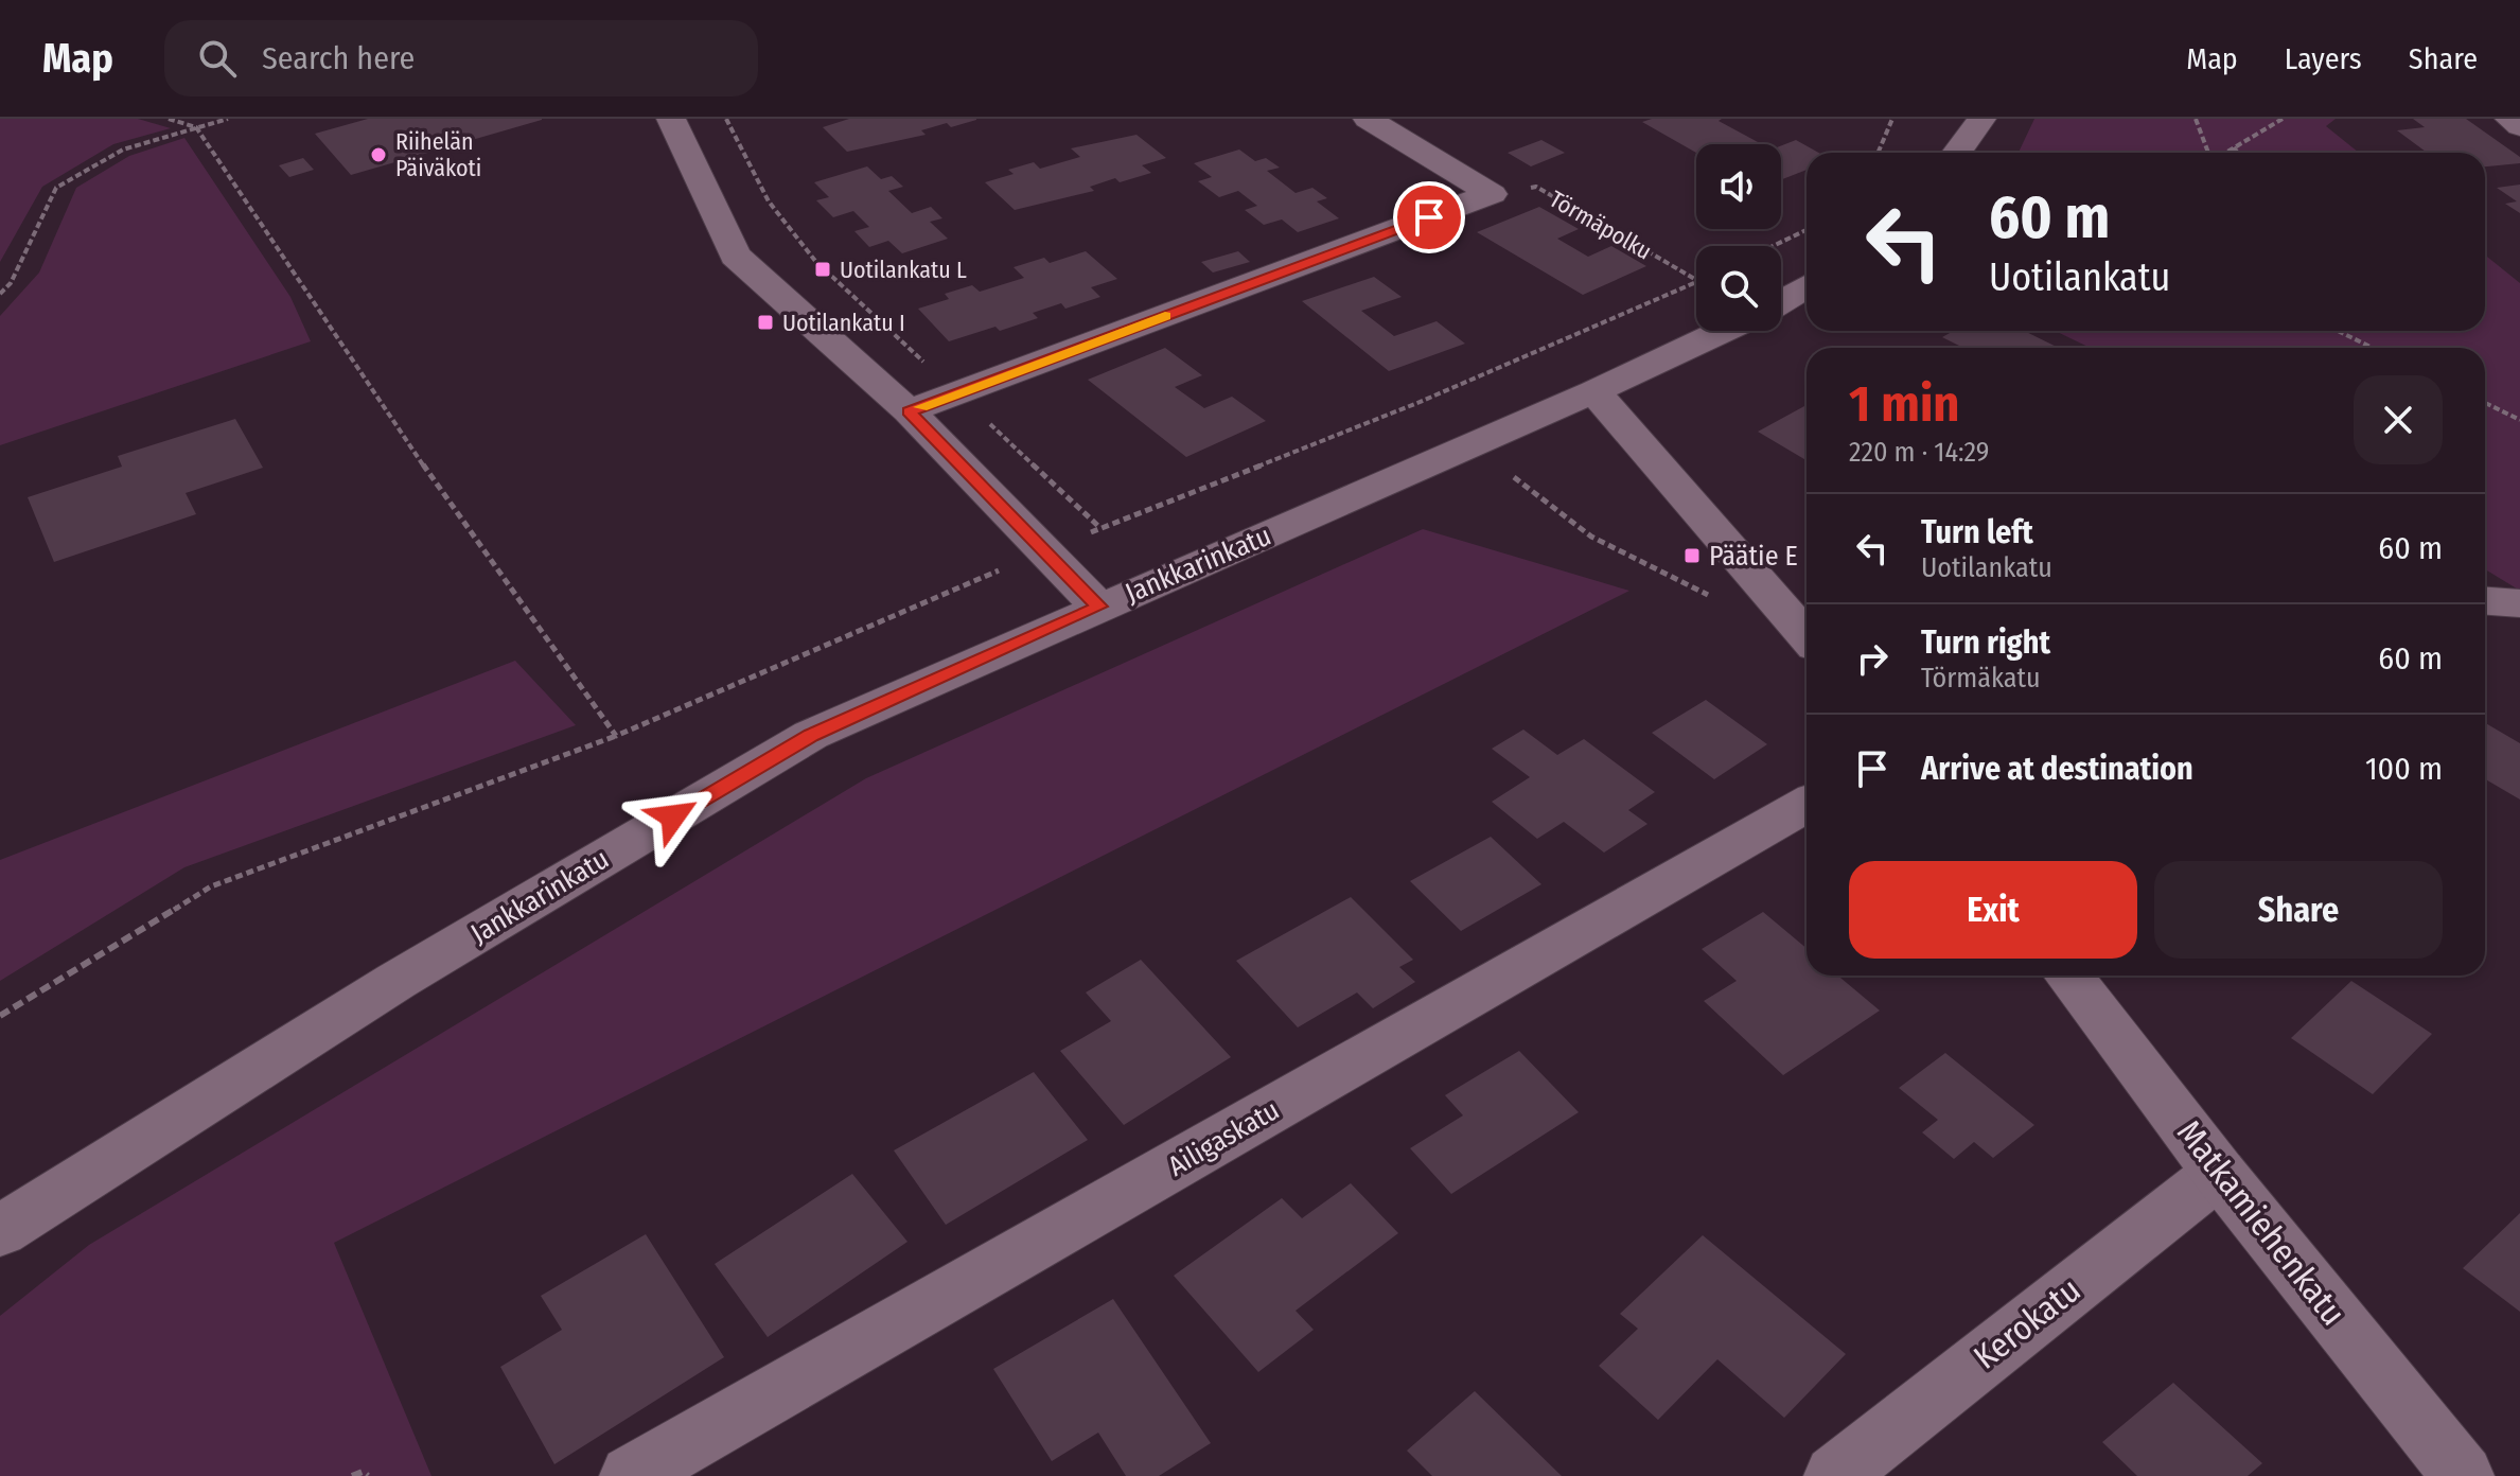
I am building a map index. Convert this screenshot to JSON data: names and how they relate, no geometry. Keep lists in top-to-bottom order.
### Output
{
  "streets": {
    "street": [
      "Jankkarinkatu",
      "Ailigaskatu",
      "Matkamiehenkatu",
      "Kerokatu"
    ],
    "path": ["Törmäpolku"]
  },
  "crossings": [
    ["Matkamiehenkatu", "Kerokatu"]
  ],
  "places": {
    "other": ["Riihelän Päiväkoti"],
    "transit": ["Uotilankatu L", "Uotilankatu I", "Päätie E"]
  },
  "page": {
    "header": "Map",
    "search": "Search here",
    "nav": ["Map", "Layers", "Share"],
    "turn": ["60 m", "Uotilankatu"],
    "heading": ["1 min", "220 m · 14:29"],
    "list": [
      {
        "name": "Turn left",
        "note": "Uotilankatu",
        "value": "60 m"
      },
      {
        "name": "Turn right",
        "note": "Törmäkatu",
        "value": "60 m"
      },
      {
        "name": "Arrive at destination",
        "value": "100 m"
      }
    ],
    "buttons": ["Exit", "Share"]
  }
}
